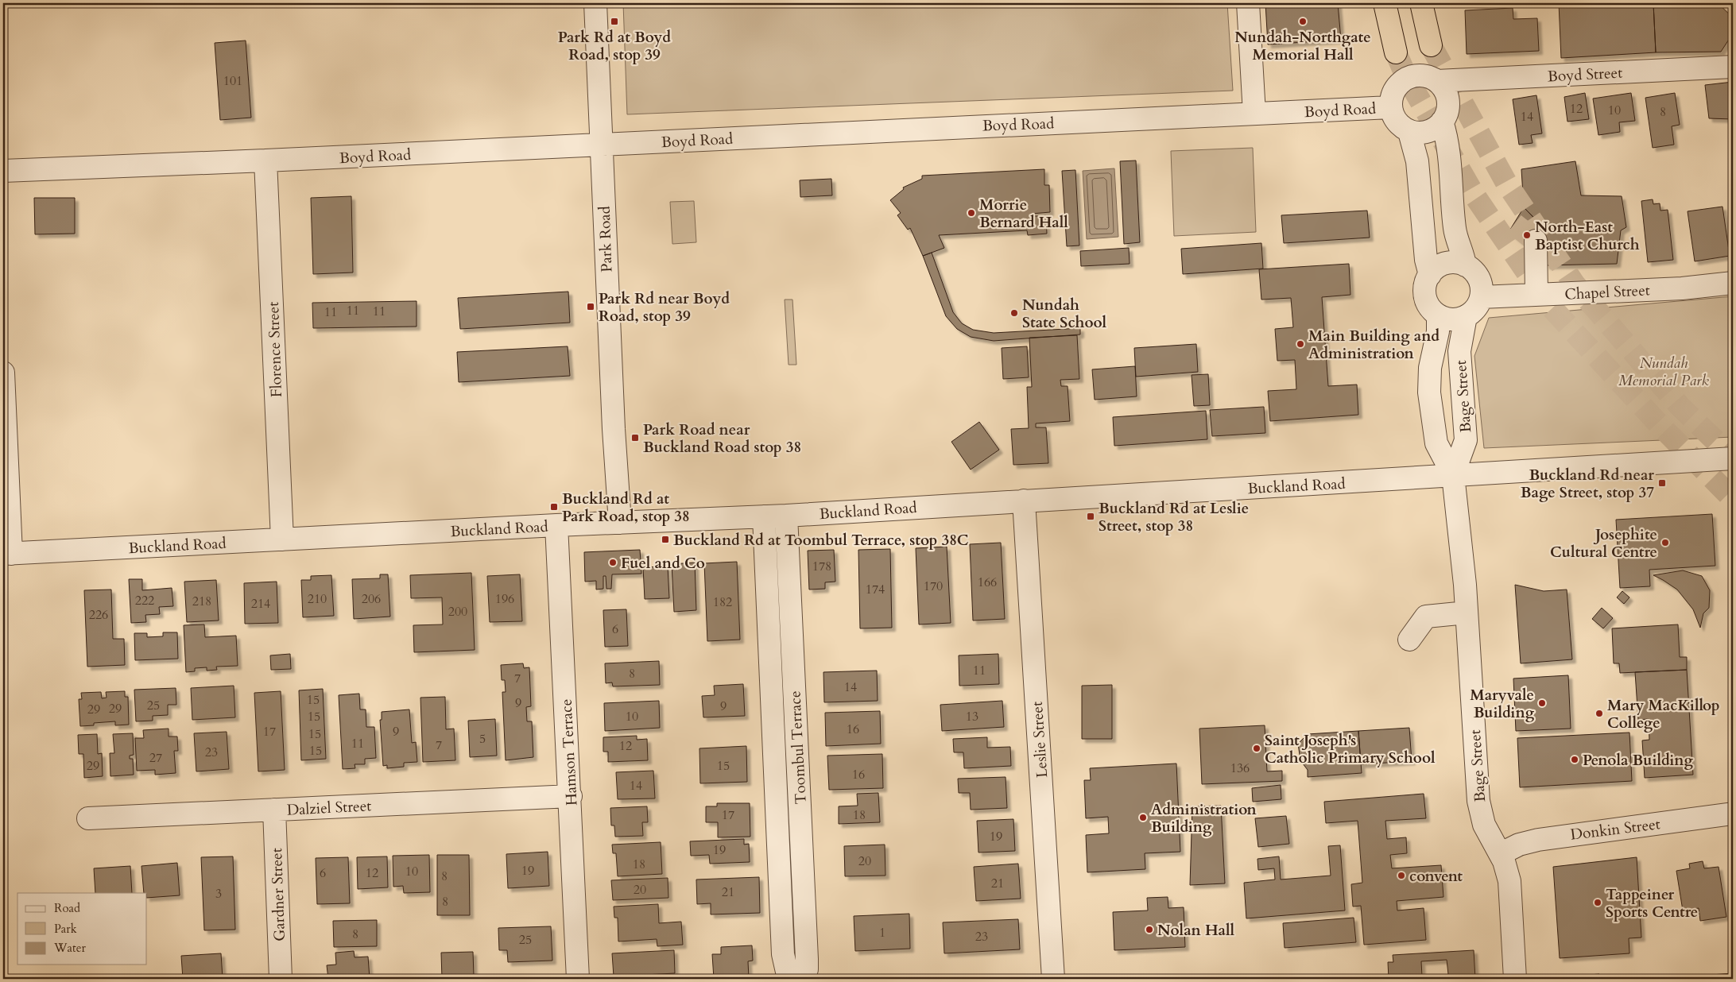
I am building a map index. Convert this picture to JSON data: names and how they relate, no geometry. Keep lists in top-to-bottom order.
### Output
{
  "streets": {
    "street": [
      "Boyd Street",
      "Boyd Road",
      "Park Road",
      "Chapel Street",
      "Florence Street",
      "Bage Street",
      "Buckland Road",
      "Leslie Street",
      "Toombul Terrace",
      "Hamson Terrace",
      "Dalziel Street",
      "Donkin Street",
      "Gardner Street"
    ]
  },
  "crossings": [
    ["Boyd Street", "Boyd Road"],
    ["Boyd Road", "Park Road"],
    ["Boyd Road", "Florence Street"],
    ["Park Road", "Buckland Road"],
    ["Chapel Street", "Bage Street"],
    ["Florence Street", "Buckland Road"],
    ["Bage Street", "Buckland Road"],
    ["Bage Street", "Donkin Street"],
    ["Buckland Road", "Leslie Street"],
    ["Buckland Road", "Toombul Terrace"],
    ["Buckland Road", "Hamson Terrace"],
    ["Hamson Terrace", "Dalziel Street"],
    ["Dalziel Street", "Gardner Street"]
  ],
  "parks": ["Nundah Memorial Park"],
  "places": {
    "transit": [
      "Park Rd at Boyd Road, stop 39",
      "Park Rd near Boyd Road, stop 39",
      "Park Road near Buckland Road stop 38",
      "Buckland Rd near Bage Street, stop 37",
      "Buckland Rd at Park Road, stop 38",
      "Buckland Rd at Leslie Street, stop 38",
      "Buckland Rd at Toombul Terrace, stop 38C"
    ],
    "other": [
      "Nundah-Northgate Memorial Hall",
      "Morrie Bernard Hall",
      "North-East Baptist Church",
      "Nundah State School",
      "Main Building and Administration",
      "Josephite Cultural Centre",
      "Fuel and Co",
      "Maryvale Building",
      "Mary MacKillop College",
      "Saint Joseph's Catholic Primary School",
      "Penola Building",
      "Administration Building",
      "convent",
      "Tappeiner Sports Centre",
      "Nolan Hall"
    ]
  },
  "house_numbers": [
    "101",
    "12",
    "10",
    "8",
    "14",
    "11",
    "11",
    "11",
    "178",
    "166",
    "170",
    "174",
    "210",
    "206",
    "196",
    "222",
    "218",
    "182",
    "214",
    "200",
    "226",
    "6",
    "11",
    "8",
    "7",
    "14",
    "15",
    "9",
    "25",
    "9",
    "29",
    "29",
    "15",
    "10",
    "13",
    "16",
    "17",
    "9",
    "15",
    "5",
    "11",
    "7",
    "12",
    "15",
    "23",
    "27",
    "29",
    "15",
    "136",
    "16",
    "14",
    "17",
    "18",
    "19",
    "19",
    "20",
    "18",
    "19",
    "10",
    "6",
    "12",
    "8",
    "21",
    "20",
    "21",
    "3",
    "8",
    "1",
    "8",
    "23",
    "25"
  ],
  "legend": ["Road", "Park", "Water"]
}
